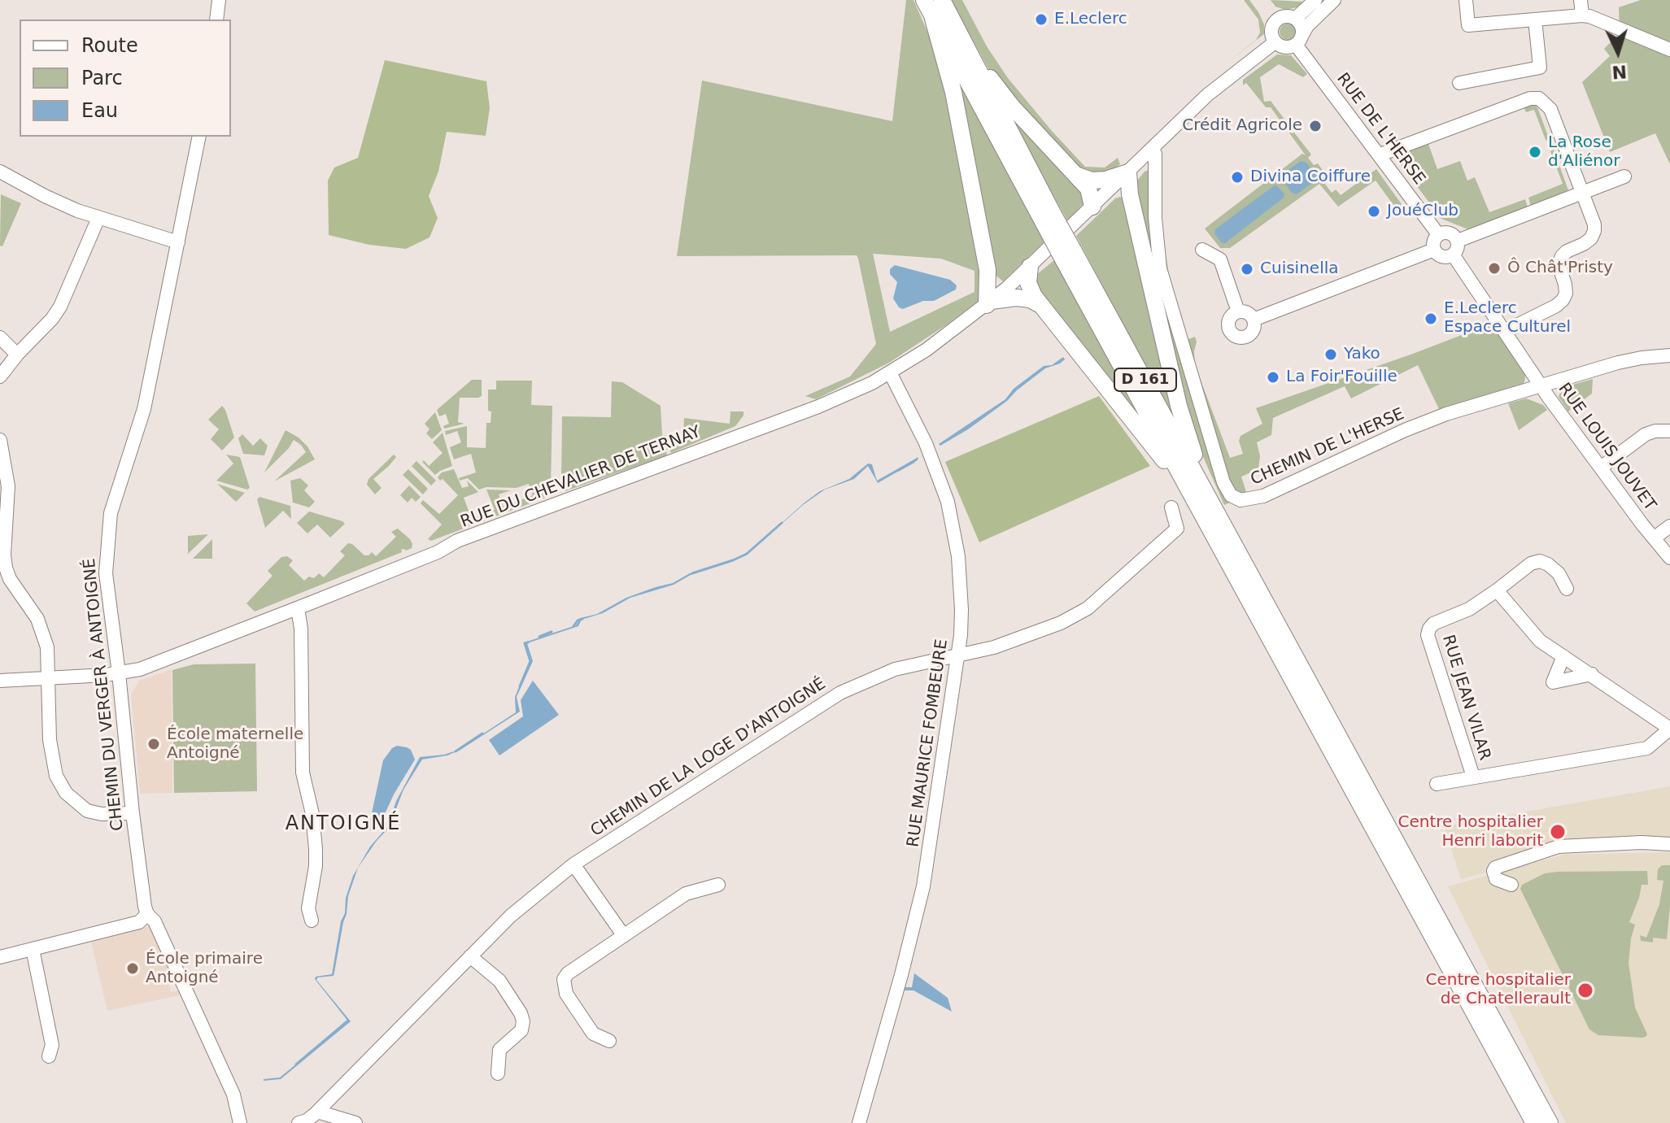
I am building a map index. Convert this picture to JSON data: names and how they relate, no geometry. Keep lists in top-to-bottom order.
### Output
{
  "streets": {
    "main road": ["D 161"],
    "street": [
      "RUE DE L'HERSE",
      "CHEMIN DE L'HERSE",
      "RUE LOUIS JOUVET",
      "RUE DU CHEVALIER DE TERNAY",
      "CHEMIN DU VERGER À ANTOIGNÉ",
      "RUE JEAN VILAR",
      "RUE MAURICE FOMBEURE",
      "CHEMIN DE LA LOGE D'ANTOIGNÉ"
    ]
  },
  "crossings": [
    ["RUE DE L'HERSE", "RUE DU CHEVALIER DE TERNAY"],
    ["CHEMIN DE L'HERSE", "RUE LOUIS JOUVET"],
    ["CHEMIN DE L'HERSE", "RUE DU CHEVALIER DE TERNAY"],
    ["RUE DU CHEVALIER DE TERNAY", "CHEMIN DU VERGER À ANTOIGNÉ"],
    ["RUE DU CHEVALIER DE TERNAY", "RUE MAURICE FOMBEURE"],
    ["RUE MAURICE FOMBEURE", "CHEMIN DE LA LOGE D'ANTOIGNÉ"]
  ],
  "districts": ["ANTOIGNÉ"],
  "places": [
    "E.Leclerc",
    "Crédit Agricole",
    "La Rose d'Aliénor",
    "Divina Coiffure",
    "JouéClub",
    "Ô Chât'Pristy",
    "Cuisinella",
    "E.Leclerc Espace Culturel",
    "Yako",
    "La Foir'Fouille",
    "École maternelle Antoigné",
    "Centre hospitalier Henri laborit",
    "École primaire Antoigné",
    "Centre hospitalier de Chatellerault"
  ],
  "legend": ["Route", "Parc", "Eau"],
  "north": "bottom"
}
